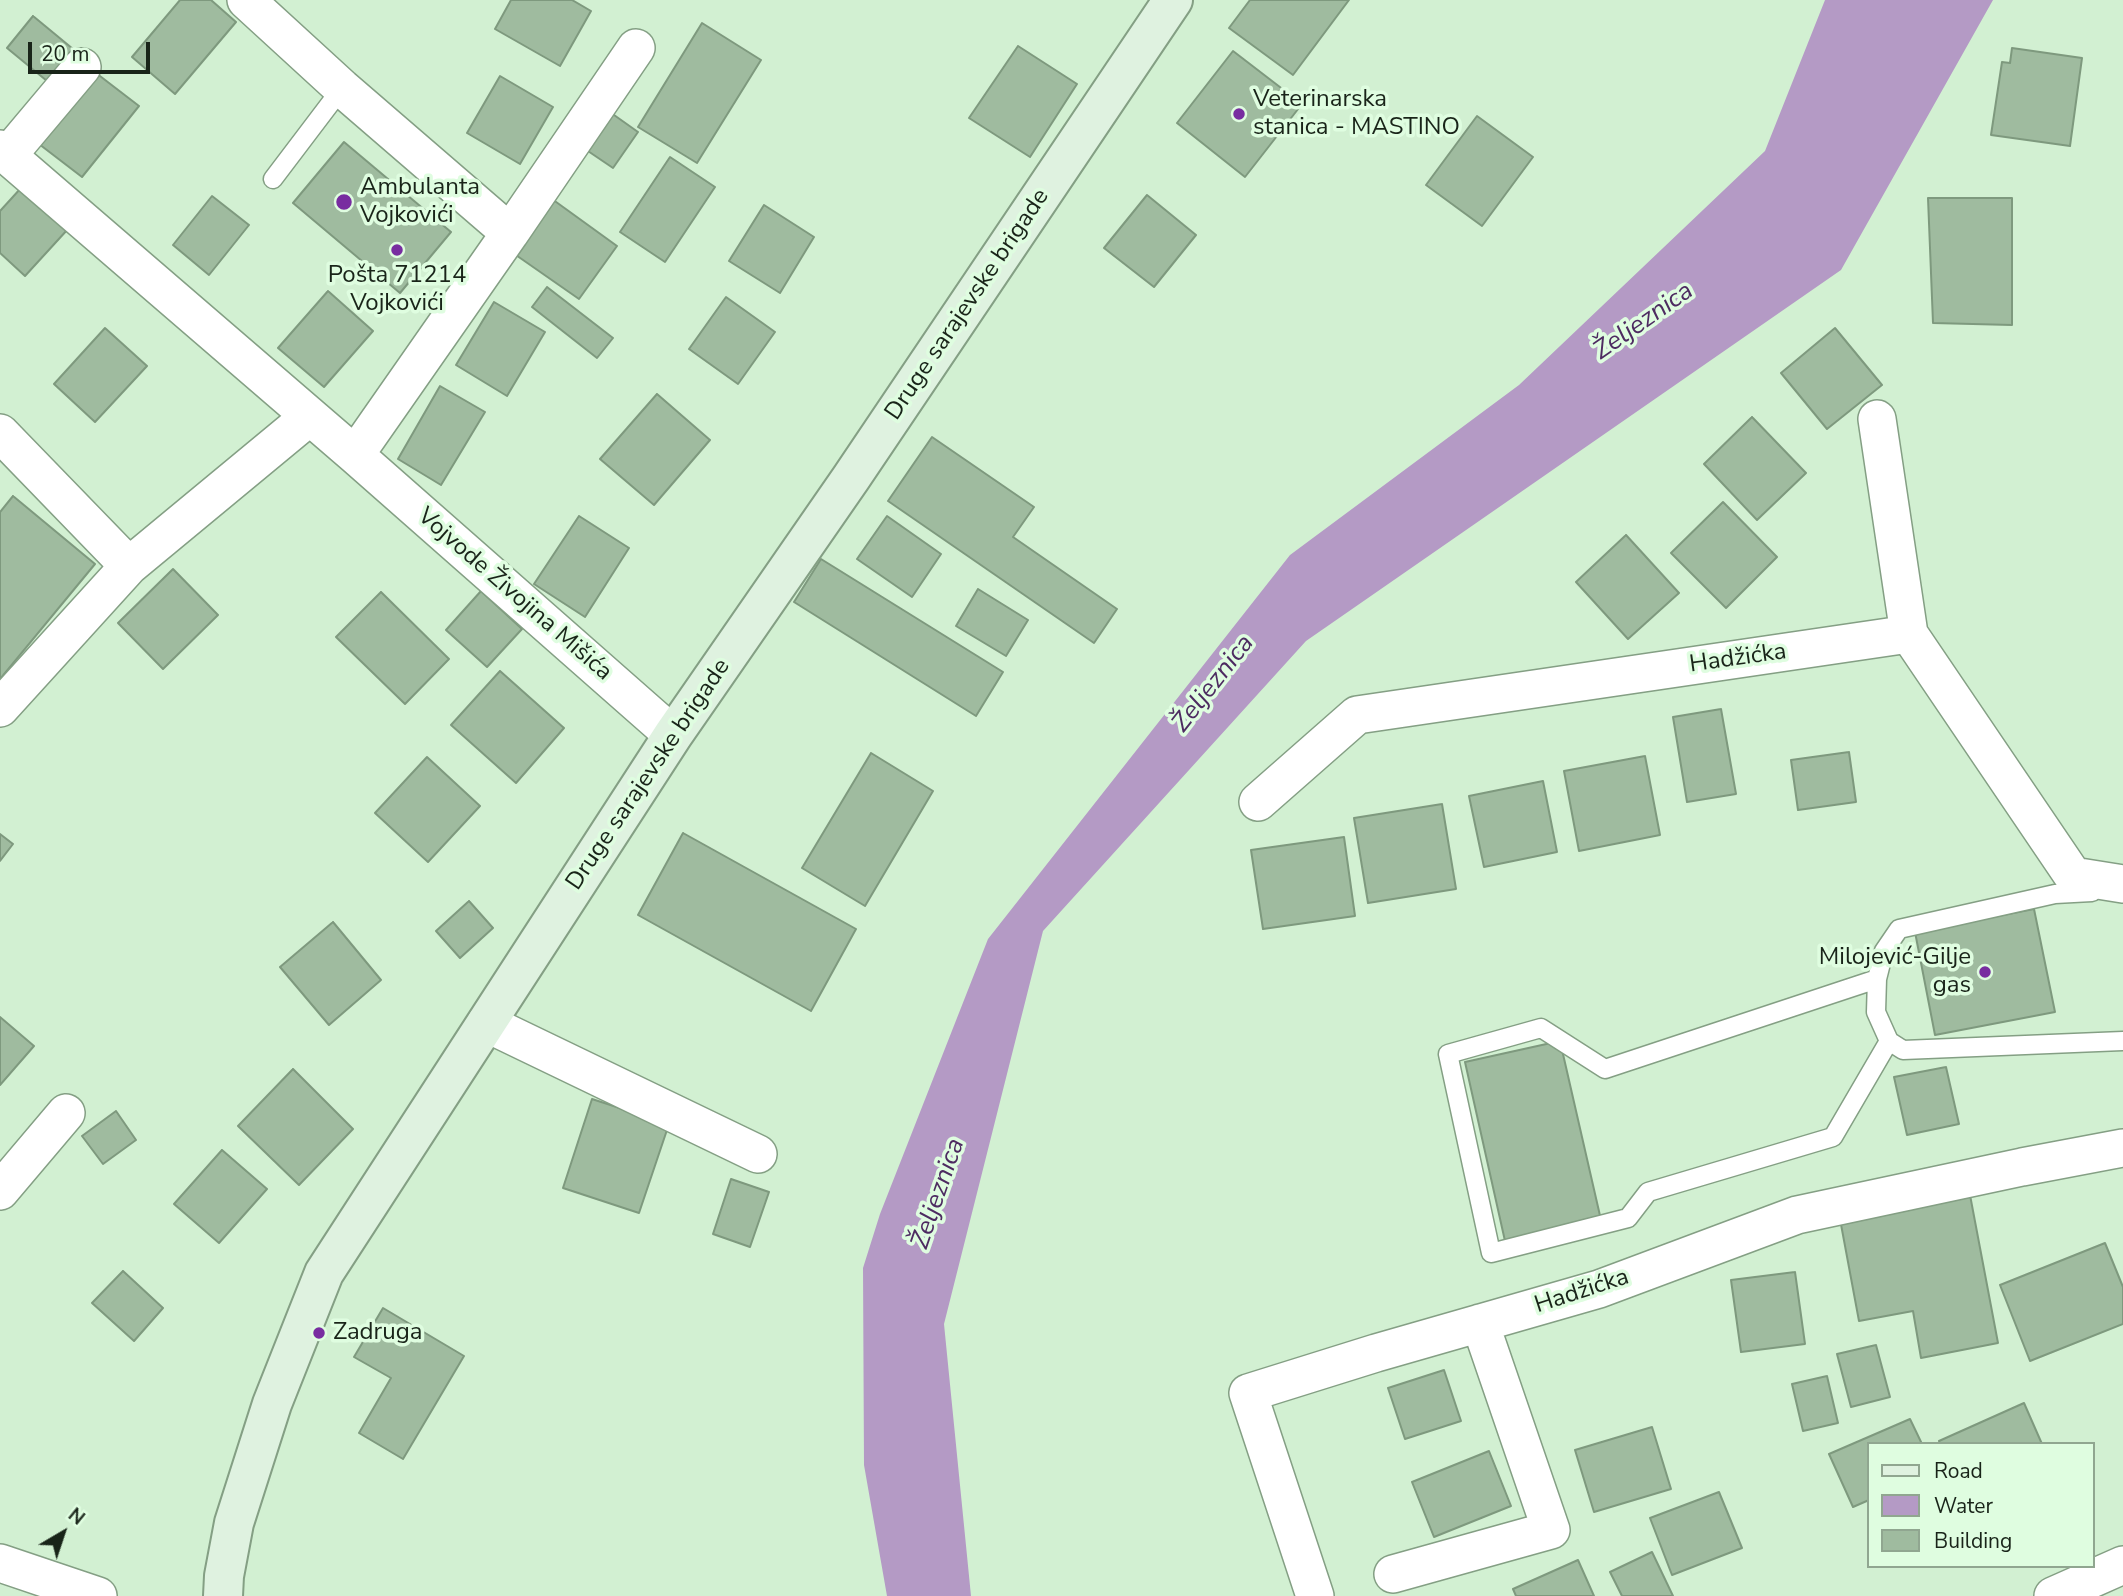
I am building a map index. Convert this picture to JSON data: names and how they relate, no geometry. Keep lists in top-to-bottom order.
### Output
{
  "streets": {
    "main road": ["Druge sarajevske brigade"],
    "street": ["Vojvode Živojina Mišića", "Hadžićka"]
  },
  "crossings": [
    ["Druge sarajevske brigade", "Vojvode Živojina Mišića"]
  ],
  "water": ["Željeznica"],
  "places": [
    "Veterinarska stanica - MASTINO",
    "Ambulanta Vojkovići",
    "Pošta 71214 Vojkovići",
    "Milojević-Gilje gas",
    "Zadruga"
  ],
  "legend": ["Road", "Water", "Building"],
  "scale_bar": "20 m",
  "north": "top right"
}
